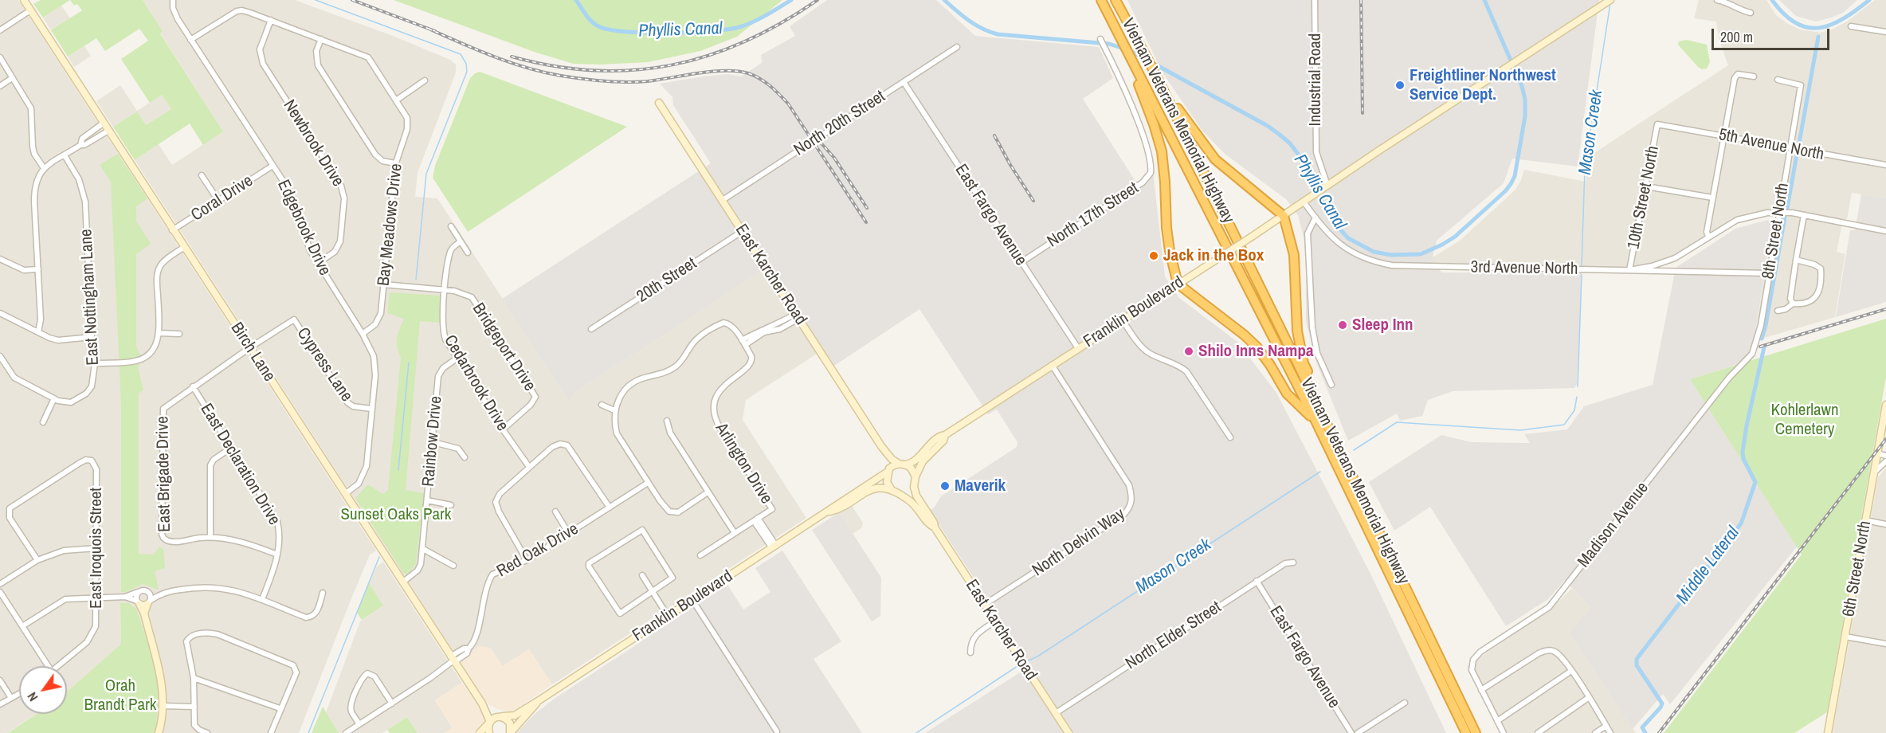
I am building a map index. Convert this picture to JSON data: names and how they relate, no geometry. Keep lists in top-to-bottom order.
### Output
{
  "streets": {
    "highway": ["Vietnam Veterans Memorial Highway"],
    "main road": [
      "East Karcher Road",
      "Franklin Boulevard",
      "Birch Lane",
      "6th Street North"
    ],
    "street": [
      "Industrial Road",
      "North 20th Street",
      "Newbrook Drive",
      "5th Avenue North",
      "10th Street North",
      "Coral Drive",
      "East Fargo Avenue",
      "North 17th Street",
      "Bay Meadows Drive",
      "Edgebrook Drive",
      "8th Street North",
      "3rd Avenue North",
      "20th Street",
      "East Nottingham Lane",
      "Bridgeport Drive",
      "Cypress Lane",
      "Cedarbrook Drive",
      "Rainbow Drive",
      "Arlington Drive",
      "East Declaration Drive",
      "East Brigade Drive",
      "Madison Avenue",
      "North Delvin Way",
      "East Iroquois Street",
      "Red Oak Drive",
      "North Elder Street"
    ]
  },
  "crossings": [
    ["Industrial Road", "Franklin Boulevard"],
    ["North 20th Street", "East Fargo Avenue"],
    ["North 20th Street", "East Karcher Road"],
    ["Newbrook Drive", "Bay Meadows Drive"],
    ["Newbrook Drive", "Edgebrook Drive"],
    ["5th Avenue North", "10th Street North"],
    ["5th Avenue North", "8th Street North"],
    ["10th Street North", "3rd Avenue North"],
    ["Coral Drive", "Edgebrook Drive"],
    ["Coral Drive", "Birch Lane"],
    ["East Fargo Avenue", "North 17th Street"],
    ["East Fargo Avenue", "Franklin Boulevard"],
    ["East Fargo Avenue", "North Elder Street"],
    ["Bay Meadows Drive", "Edgebrook Drive"],
    ["Bay Meadows Drive", "Bridgeport Drive"],
    ["Edgebrook Drive", "Birch Lane"],
    ["Edgebrook Drive", "Cypress Lane"],
    ["8th Street North", "3rd Avenue North"],
    ["8th Street North", "Madison Avenue"],
    ["3rd Avenue North", "Franklin Boulevard"],
    ["East Karcher Road", "20th Street"],
    ["East Karcher Road", "North Delvin Way"],
    ["East Karcher Road", "North Elder Street"],
    ["Franklin Boulevard", "Birch Lane"],
    ["Franklin Boulevard", "Arlington Drive"],
    ["Franklin Boulevard", "North Delvin Way"],
    ["Bridgeport Drive", "Cedarbrook Drive"],
    ["Birch Lane", "Cypress Lane"],
    ["Birch Lane", "Rainbow Drive"],
    ["Birch Lane", "Red Oak Drive"],
    ["Cypress Lane", "East Declaration Drive"],
    ["Cypress Lane", "East Brigade Drive"],
    ["Cedarbrook Drive", "Rainbow Drive"]
  ],
  "water": ["Phyllis Canal", "Mason Creek", "Middle Lateral"],
  "parks": ["Kohlerlawn Cemetery", "Sunset Oaks Park", "Orah Brandt Park"],
  "places": [
    "Freightliner Northwest Service Dept.",
    "Jack in the Box",
    "Sleep Inn",
    "Shilo Inns Nampa",
    "Maverik"
  ],
  "scale_bar": "200 m",
  "north": "bottom left"
}
